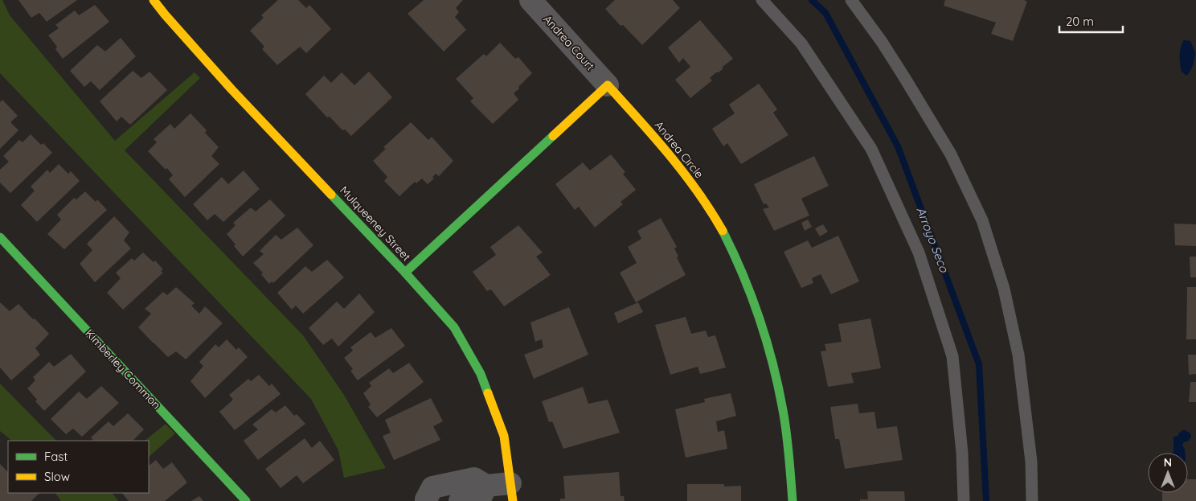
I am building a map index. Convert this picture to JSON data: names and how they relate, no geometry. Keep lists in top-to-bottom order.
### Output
{
  "streets": {
    "street": [
      "Andrea Court",
      "Andrea Circle",
      "Mulqueeney Street",
      "Kimberley Common"
    ]
  },
  "crossings": [
    ["Andrea Court", "Andrea Circle"]
  ],
  "water": ["Arroyo Seco"],
  "legend": ["Fast", "Slow"],
  "scale_bar": "20 m",
  "north": "top"
}
